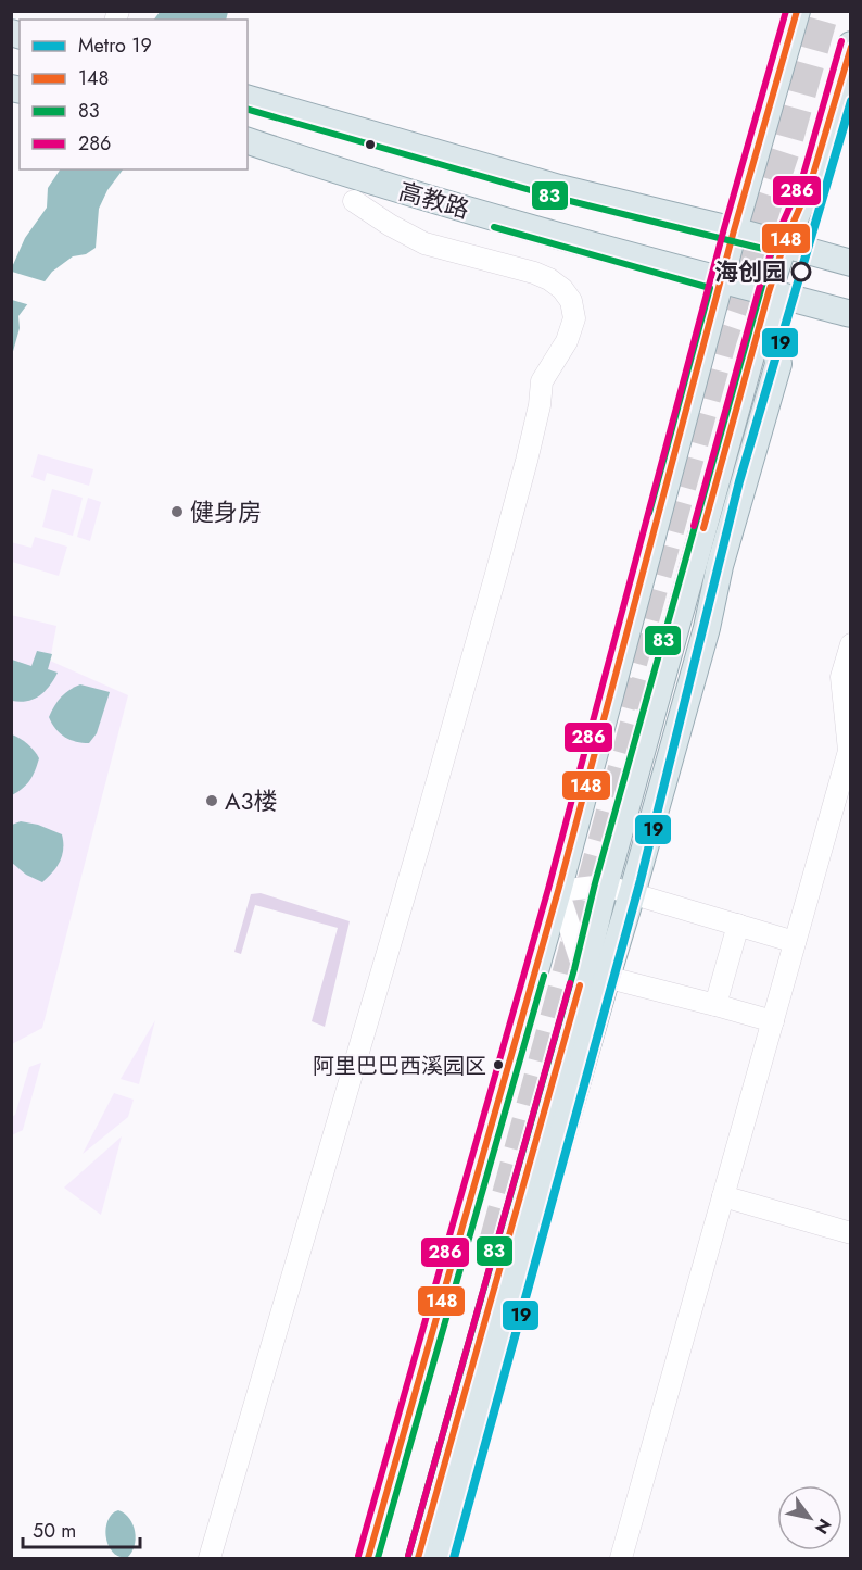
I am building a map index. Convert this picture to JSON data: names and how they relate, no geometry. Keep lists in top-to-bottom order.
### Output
{
  "streets": {
    "main road": ["高教路"]
  },
  "places": [
    "海创园",
    "健身房",
    "A3楼",
    "阿里巴巴西溪园区"
  ],
  "lines": [
    "transit line 148",
    "transit line 286",
    "metro line 19",
    "transit line 83"
  ],
  "legend": [
    "Metro 19",
    "148",
    "83",
    "286"
  ],
  "scale_bar": "50 m",
  "north": "bottom right"
}
